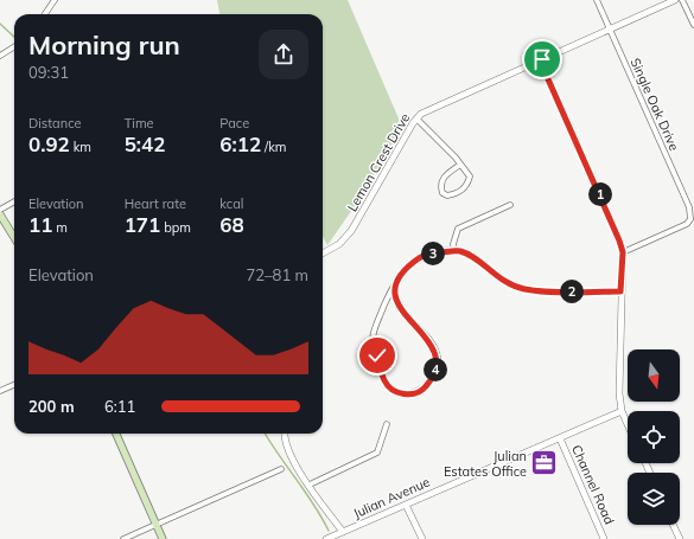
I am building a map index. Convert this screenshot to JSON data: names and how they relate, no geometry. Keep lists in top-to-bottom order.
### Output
{
  "streets": {
    "street": [
      "Single Oak Drive",
      "Lemon Crest Drive",
      "Channel Road",
      "Julian Avenue"
    ]
  },
  "crossings": [
    ["Single Oak Drive", "Lemon Crest Drive"],
    ["Channel Road", "Julian Avenue"]
  ],
  "places": {
    "office": ["Julian Estates Office"]
  },
  "north": "bottom",
  "page": {
    "heading": ["Morning run", "09:31"],
    "stats": [
      ["Distance", "0.92 km"],
      ["Time", "5:42"],
      ["Pace", "6:12 /km"],
      ["Elevation", "11 m"],
      ["Heart rate", "171 bpm"],
      ["kcal", "68"]
    ],
    "pins": [
      "1",
      "3",
      "2",
      "4"
    ],
    "chart": ["Elevation", "72–81 m"],
    "list": [
      {
        "name": "200 m",
        "note": "6:11"
      }
    ]
  }
}
